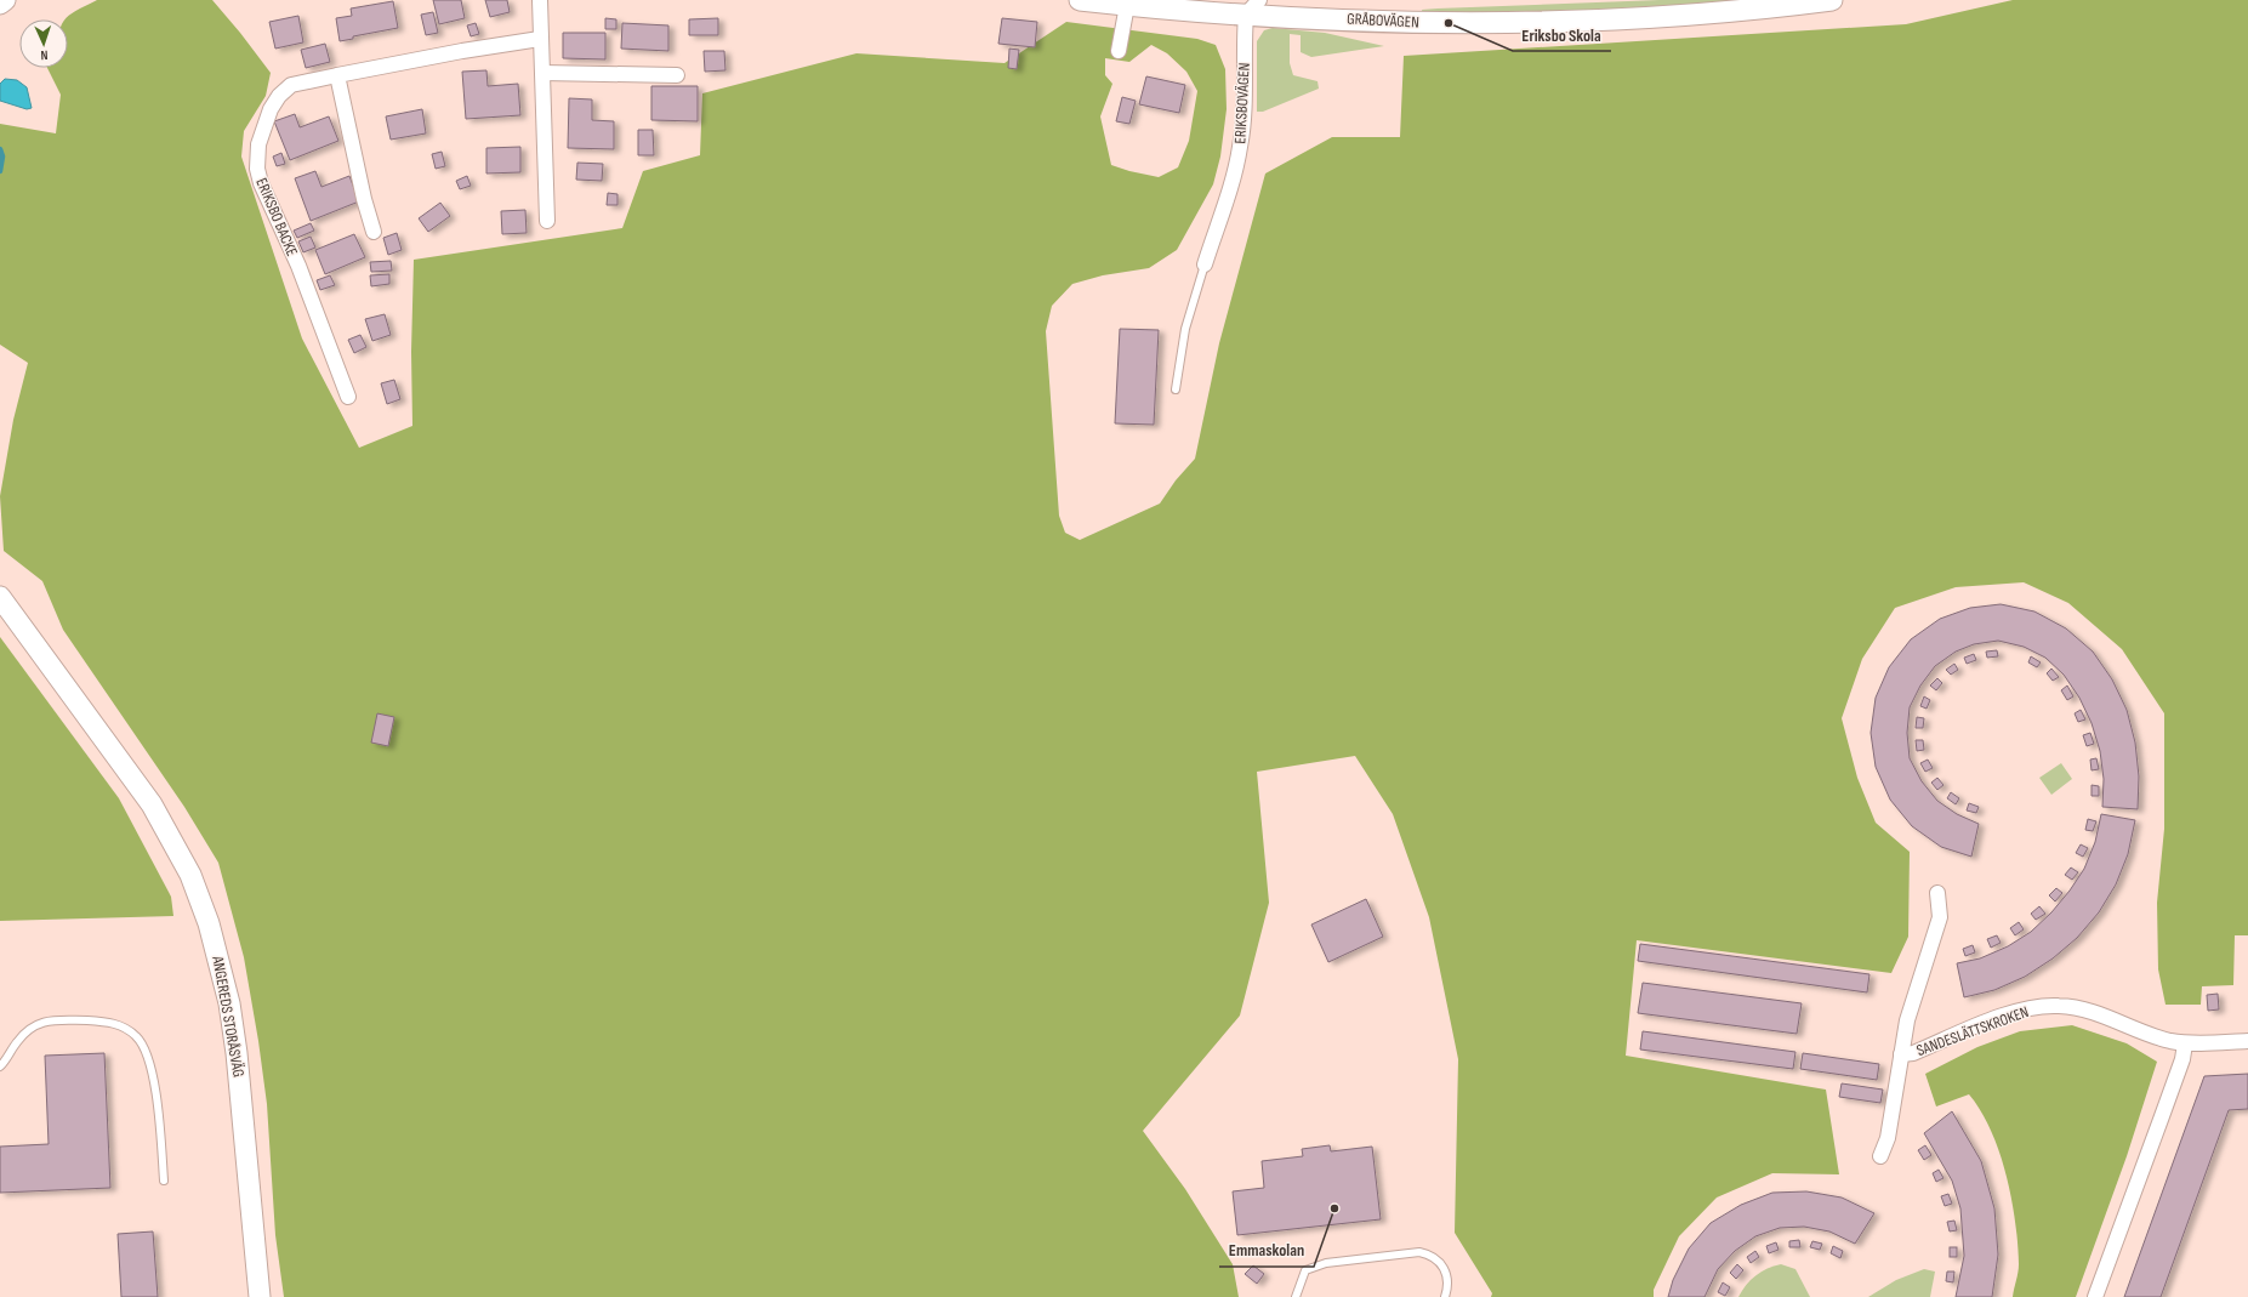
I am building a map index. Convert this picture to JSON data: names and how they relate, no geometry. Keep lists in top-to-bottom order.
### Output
{
  "streets": {
    "main road": ["GRÅBOVÄGEN", "ANGEREDS STORÅSVÄG"],
    "street": ["ERIKSBOVÄGEN", "ERIKSBO BACKE", "SANDESLÄTTSKROKEN"]
  },
  "crossings": [
    ["GRÅBOVÄGEN", "ERIKSBOVÄGEN"]
  ],
  "places": ["Eriksbo Skola", "Emmaskolan"],
  "north": "bottom"
}
